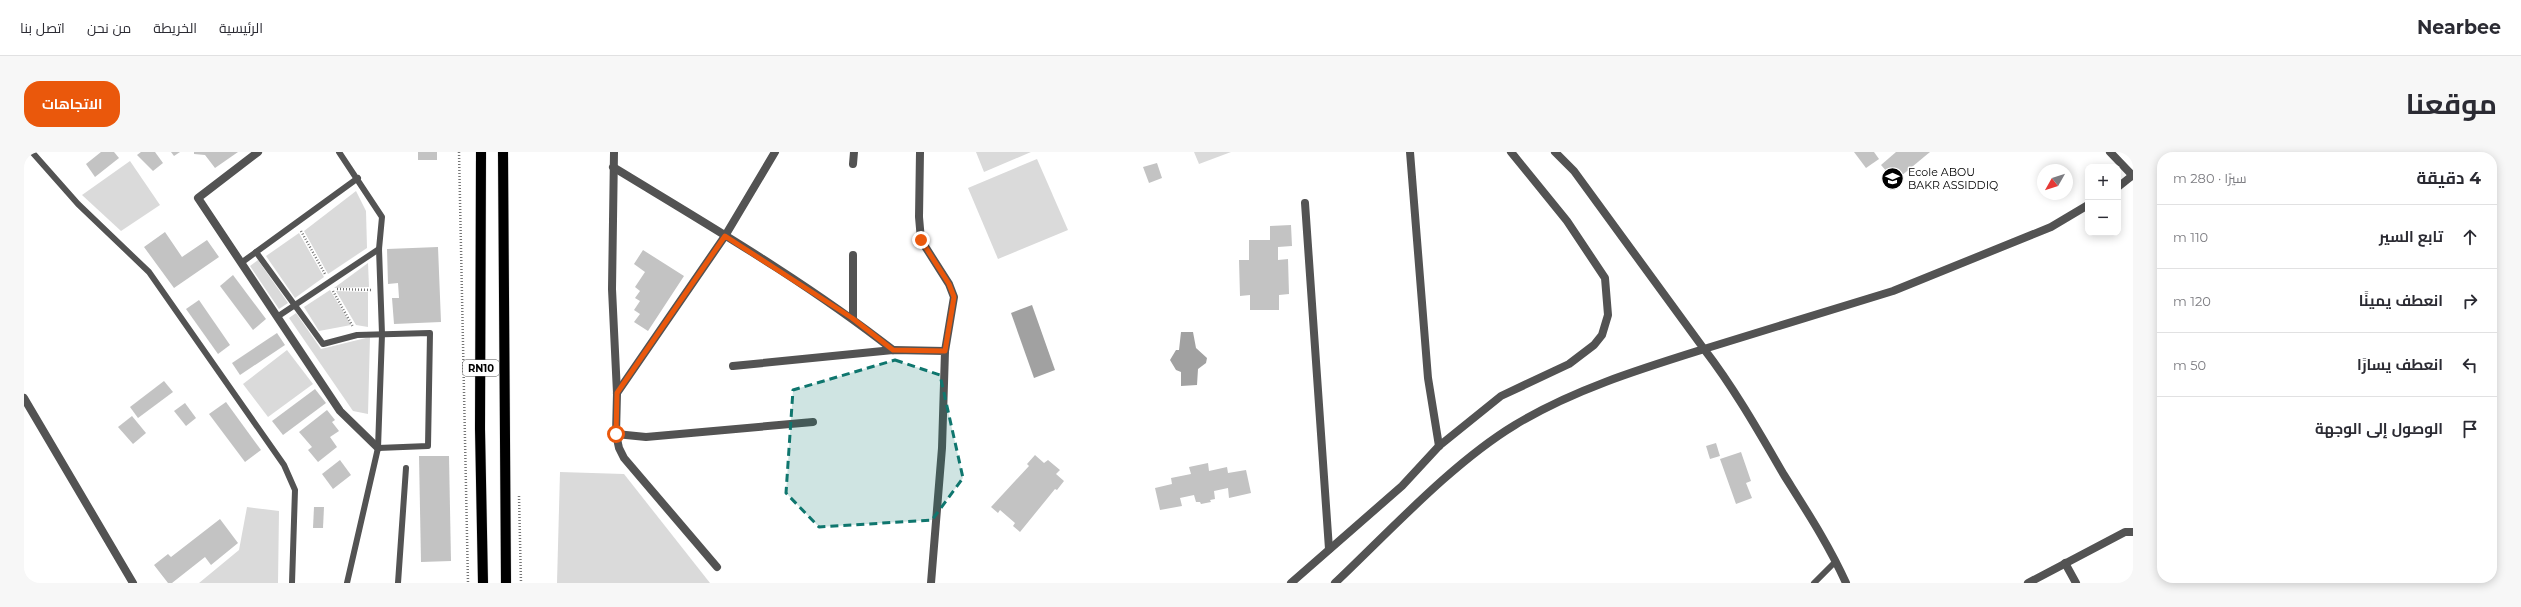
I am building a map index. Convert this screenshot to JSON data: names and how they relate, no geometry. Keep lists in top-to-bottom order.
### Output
{
  "streets": {
    "main road": ["RN10"]
  },
  "places": {
    "school or university": ["Ecole ABOU BAKR ASSIDDIQ"]
  },
  "north": "bottom left",
  "page": {
    "header": "Nearbee",
    "nav": [
      "الرئيسية",
      "الخريطة",
      "من نحن",
      "اتصل بنا"
    ],
    "title": "موقعنا",
    "buttons": "الاتجاهات",
    "heading": ["4 دقيقة", "سيرًا · 280 m"],
    "map_buttons": ["+", "−"],
    "list": [
      ["تابع السير", "110 m"],
      ["انعطف يمينًا", "120 m"],
      ["انعطف يسارًا", "50 m"],
      "الوصول إلى الوجهة"
    ]
  }
}
